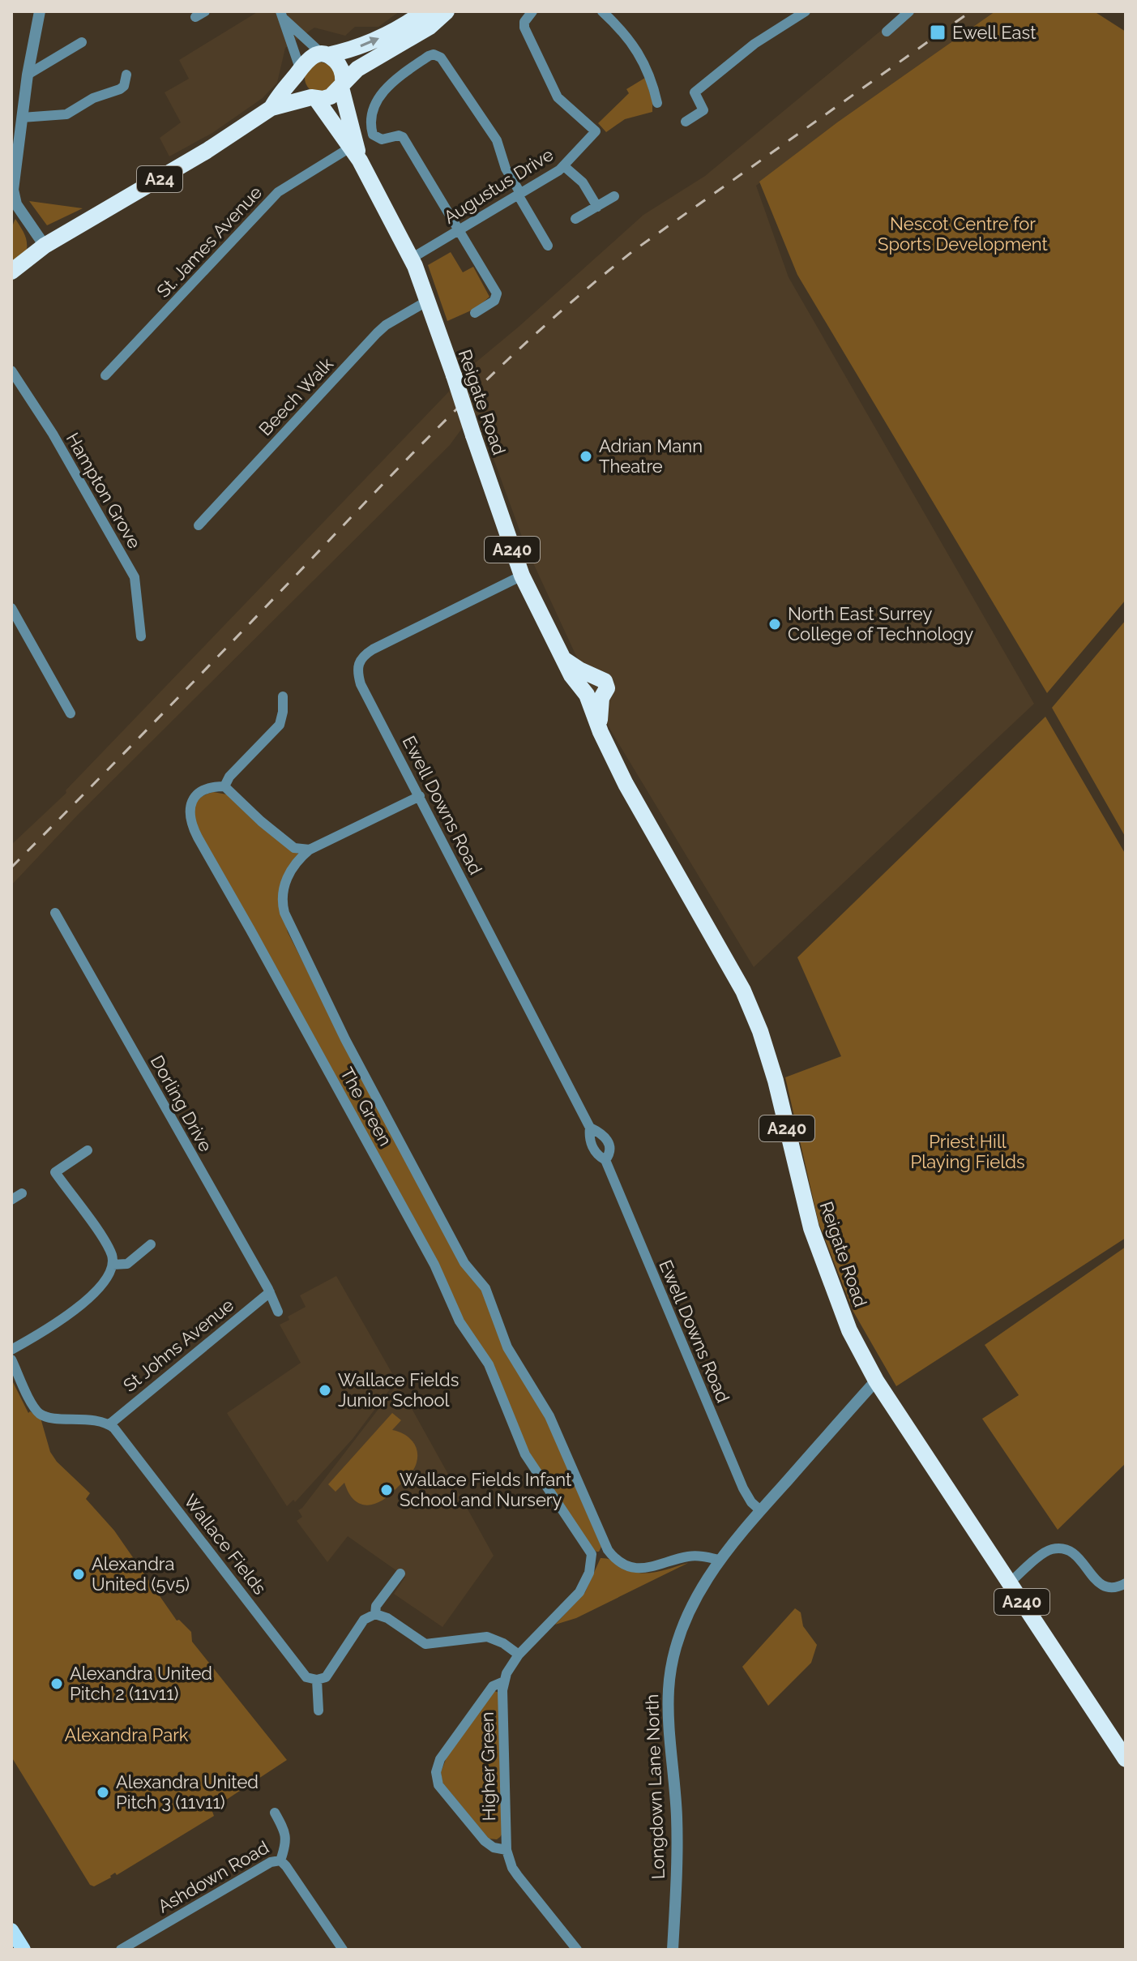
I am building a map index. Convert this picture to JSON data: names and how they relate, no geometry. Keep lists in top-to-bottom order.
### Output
{
  "streets": {
    "highway": ["A24", "Reigate Road", "A240"],
    "street": [
      "Augustus Drive",
      "St. James Avenue",
      "Beech Walk",
      "Hampton Grove",
      "Ewell Downs Road",
      "Dorling Drive",
      "The Green",
      "St Johns Avenue",
      "Wallace Fields",
      "Higher Green",
      "Longdown Lane North",
      "Ashdown Road"
    ]
  },
  "crossings": [
    ["A24", "Reigate Road"],
    ["Augustus Drive", "Reigate Road"],
    ["St. James Avenue", "Reigate Road"],
    ["Beech Walk", "Reigate Road"],
    ["Reigate Road", "Ewell Downs Road"],
    ["Reigate Road", "Longdown Lane North"],
    ["Ewell Downs Road", "The Green"],
    ["Ewell Downs Road", "Longdown Lane North"],
    ["Dorling Drive", "St Johns Avenue"],
    ["St Johns Avenue", "Wallace Fields"]
  ],
  "parks": ["Nescot Centre for Sports Development", "Priest Hill Playing Fields", "Alexandra Park"],
  "places": {
    "transit": ["Ewell East"],
    "other": [
      "Adrian Mann Theatre",
      "North East Surrey College of Technology",
      "Wallace Fields Junior School",
      "Wallace Fields Infant School and Nursery",
      "Alexandra United (5v5)",
      "Alexandra United Pitch 2 (11v11)",
      "Alexandra United Pitch 3 (11v11)"
    ]
  }
}
